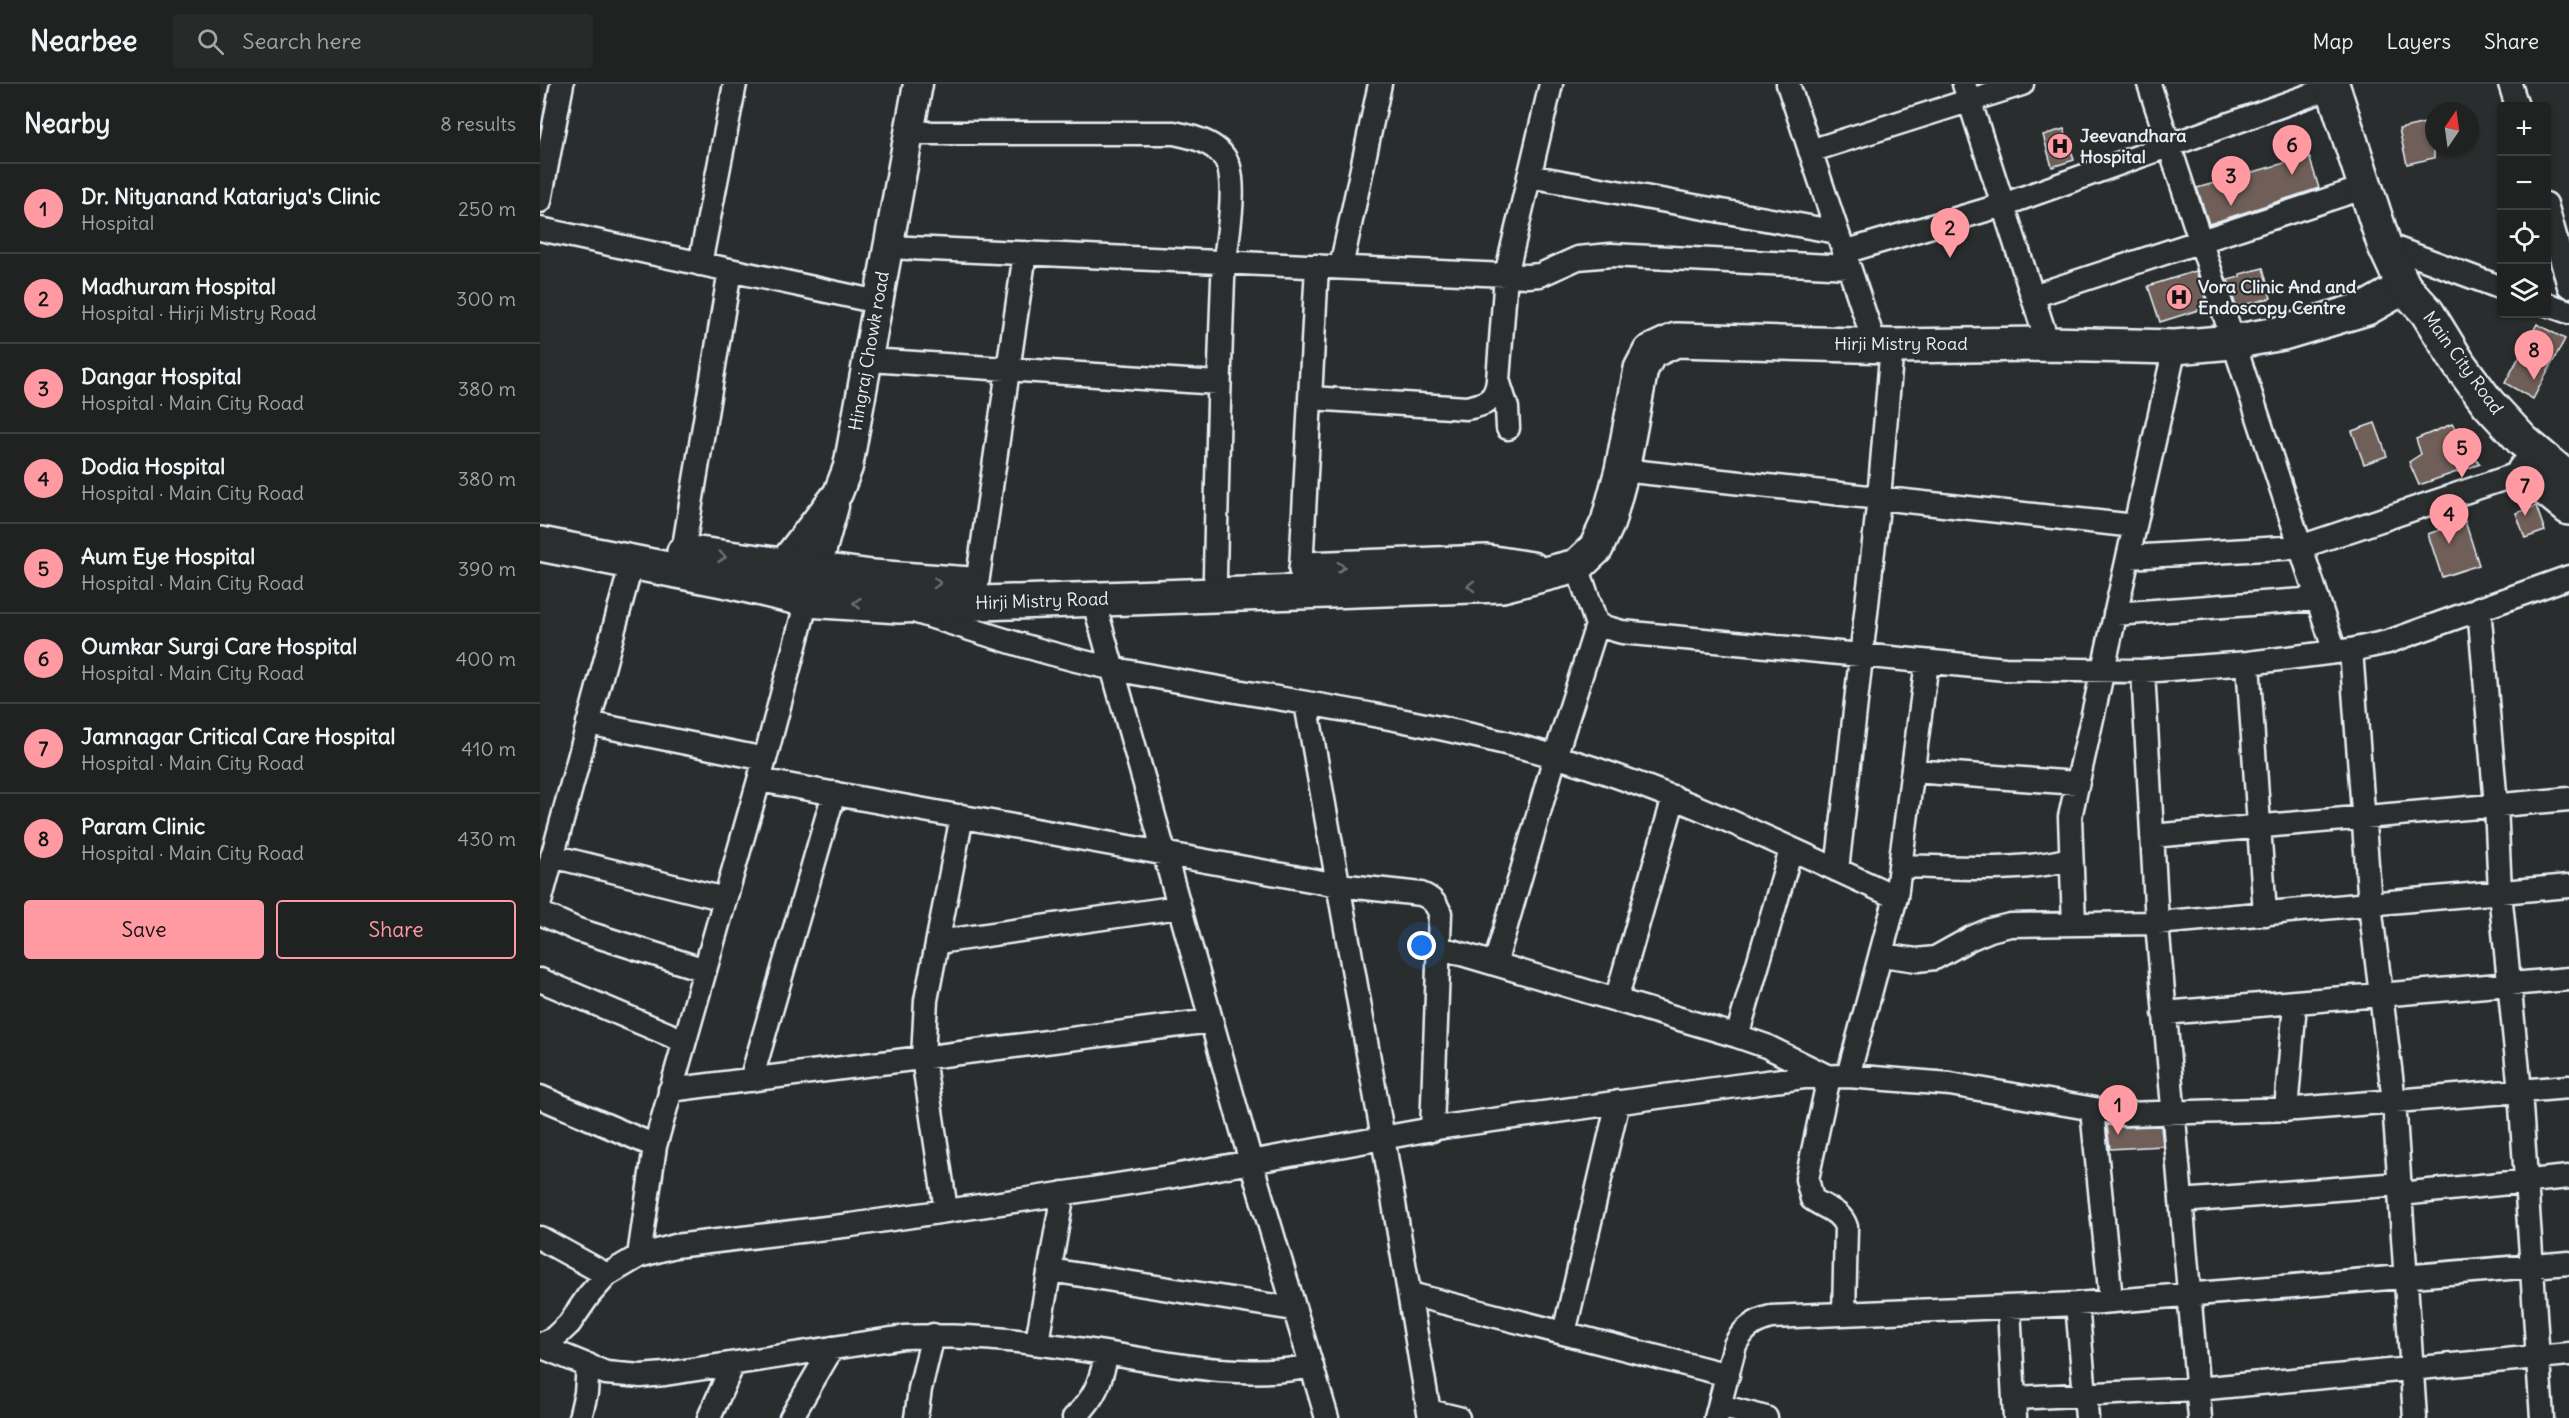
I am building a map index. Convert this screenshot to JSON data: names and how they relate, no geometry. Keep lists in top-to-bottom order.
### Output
{
  "streets": {
    "main road": ["Hirji Mistry Road", "Main City Road"],
    "street": ["Hingraj Chowk road"]
  },
  "crossings": [
    ["Hirji Mistry Road", "Hingraj Chowk road"],
    ["Hirji Mistry Road", "Main City Road"]
  ],
  "places": {
    "hospital": ["Jeevandhara Hospital", "Vora Clinic And and Endoscopy Centre"]
  },
  "north": "top",
  "page": {
    "header": "Nearbee",
    "search": "Search here",
    "nav": ["Map", "Layers", "Share"],
    "heading": ["Nearby", "8 results"],
    "map_buttons": ["+", "−"],
    "pins": [
      "6",
      "3",
      "2",
      "8",
      "5",
      "7",
      "4",
      "1"
    ],
    "list": [
      {
        "mark": "1",
        "name": "Dr. Nityanand Katariya's Clinic",
        "note": "Hospital",
        "value": "250 m"
      },
      {
        "mark": "2",
        "name": "Madhuram Hospital",
        "note": "Hospital · Hirji Mistry Road",
        "value": "300 m"
      },
      {
        "mark": "3",
        "name": "Dangar Hospital",
        "note": "Hospital · Main City Road",
        "value": "380 m"
      },
      {
        "mark": "4",
        "name": "Dodia Hospital",
        "note": "Hospital · Main City Road",
        "value": "380 m"
      },
      {
        "mark": "5",
        "name": "Aum Eye Hospital",
        "note": "Hospital · Main City Road",
        "value": "390 m"
      },
      {
        "mark": "6",
        "name": "Oumkar Surgi Care Hospital",
        "note": "Hospital · Main City Road",
        "value": "400 m"
      },
      {
        "mark": "7",
        "name": "Jamnagar Critical Care Hospital",
        "note": "Hospital · Main City Road",
        "value": "410 m"
      },
      {
        "mark": "8",
        "name": "Param Clinic",
        "note": "Hospital · Main City Road",
        "value": "430 m"
      }
    ],
    "buttons": ["Save", "Share"]
  }
}
